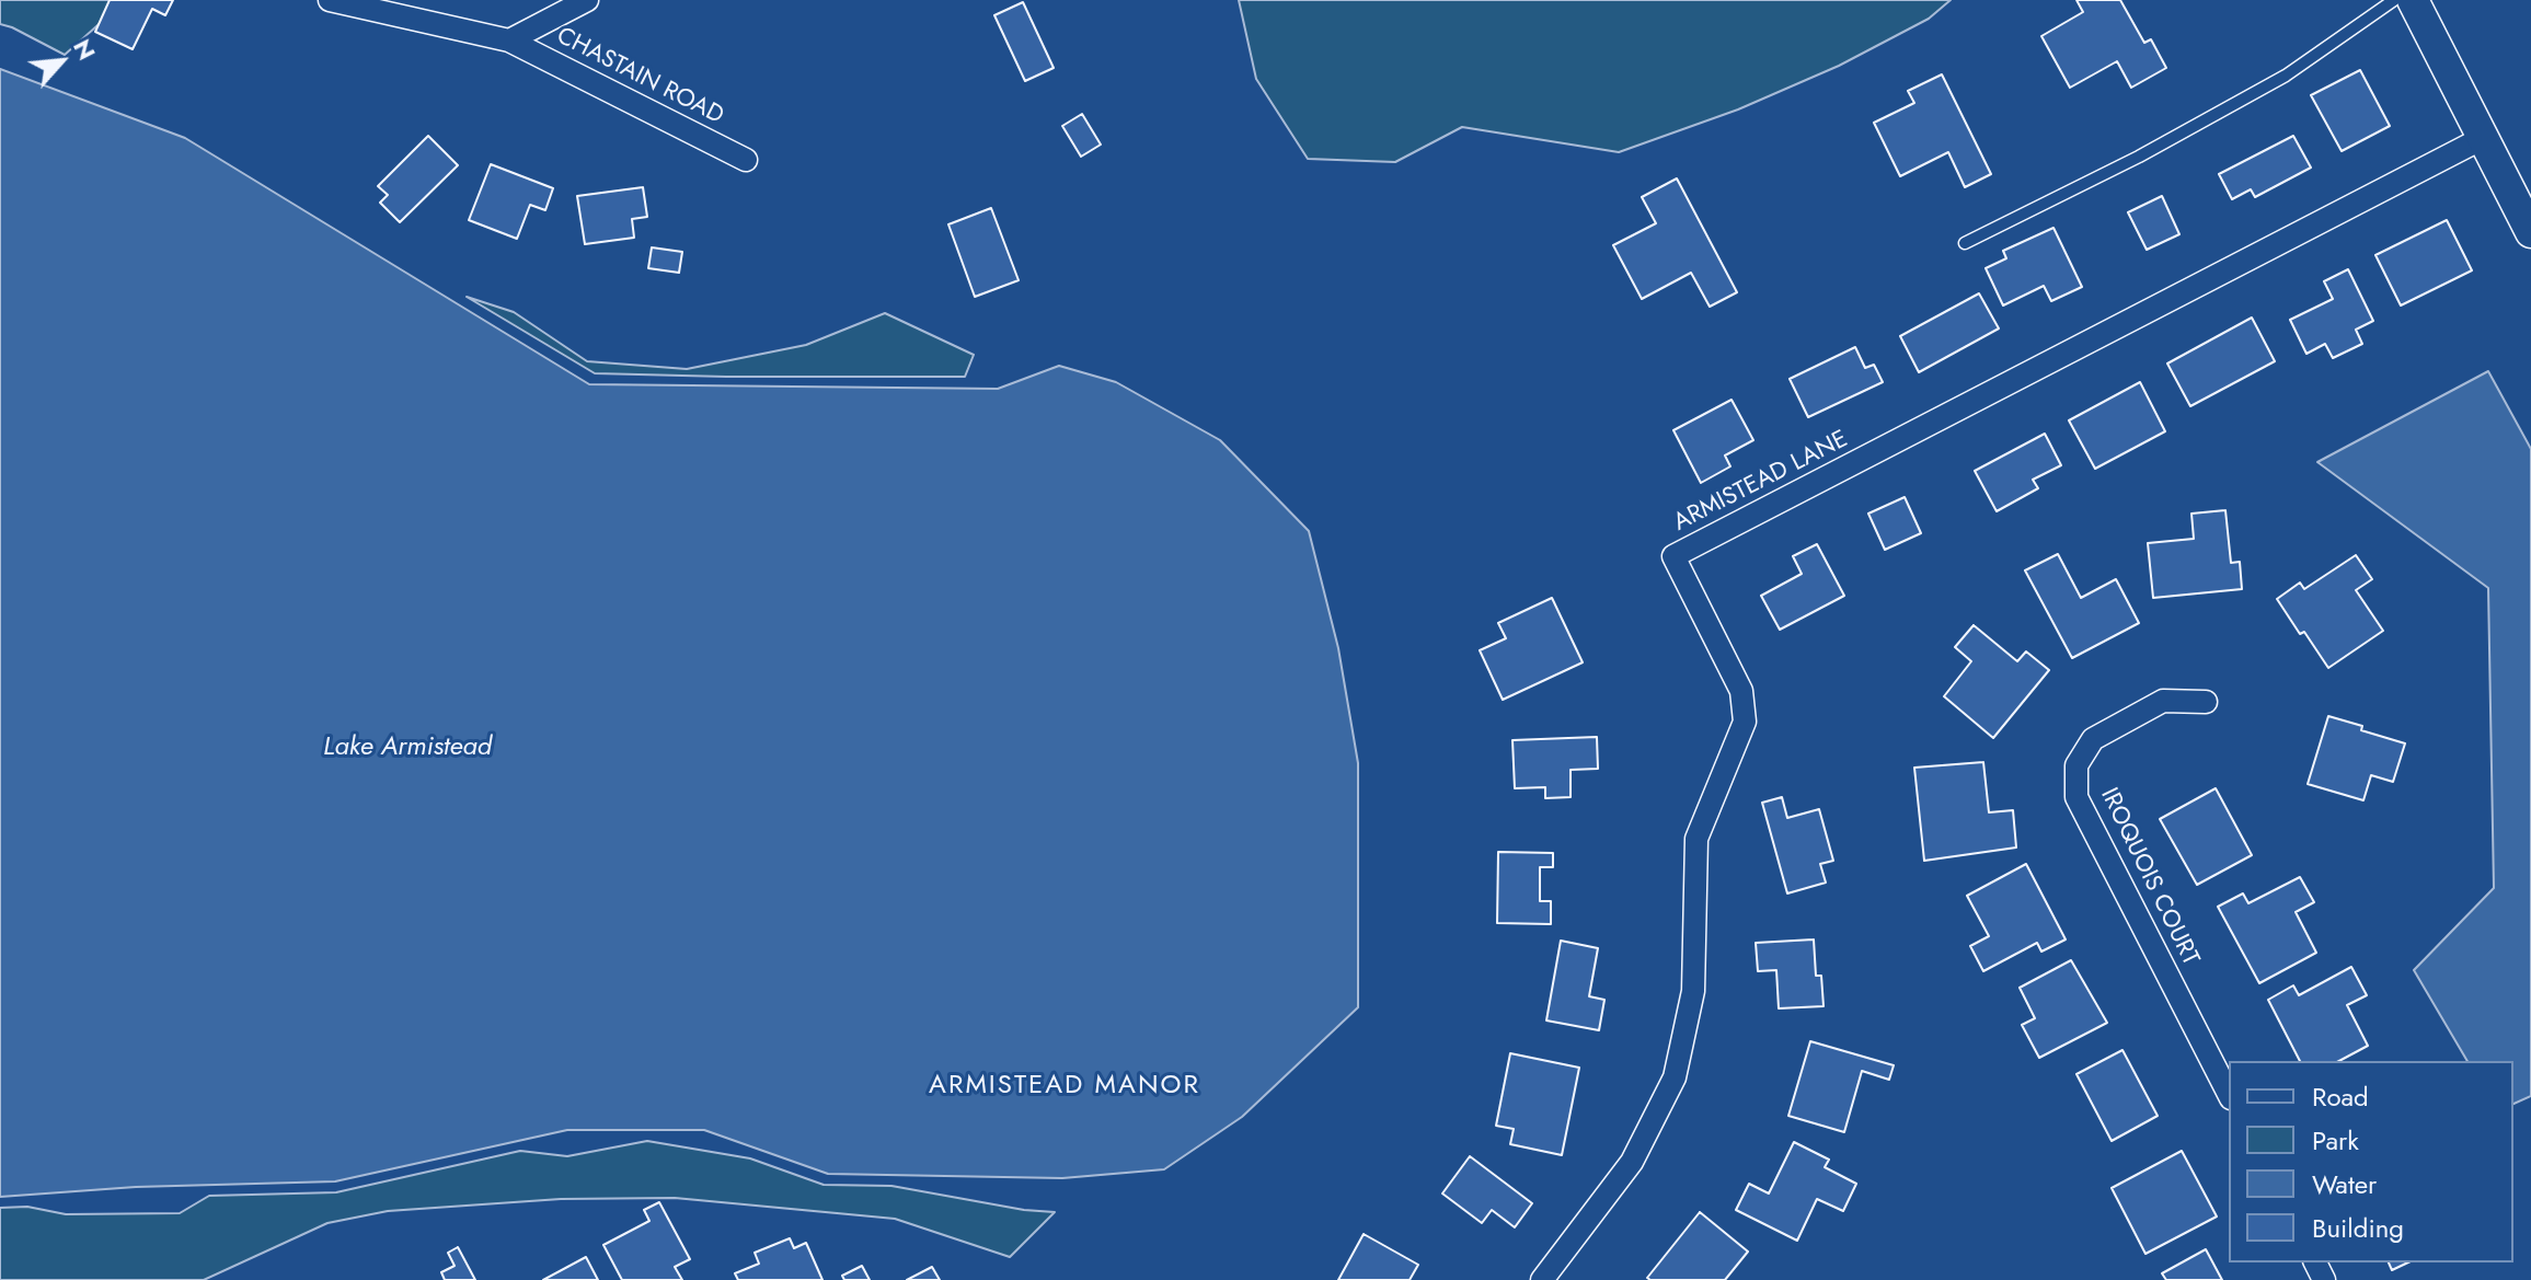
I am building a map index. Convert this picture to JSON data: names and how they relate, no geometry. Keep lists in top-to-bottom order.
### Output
{
  "streets": {
    "street": ["CHASTAIN ROAD", "ARMISTEAD LANE", "IROQUOIS COURT"]
  },
  "districts": ["ARMISTEAD MANOR"],
  "water": ["Lake Armistead"],
  "legend": [
    "Road",
    "Park",
    "Water",
    "Building"
  ],
  "north": "top right"
}
